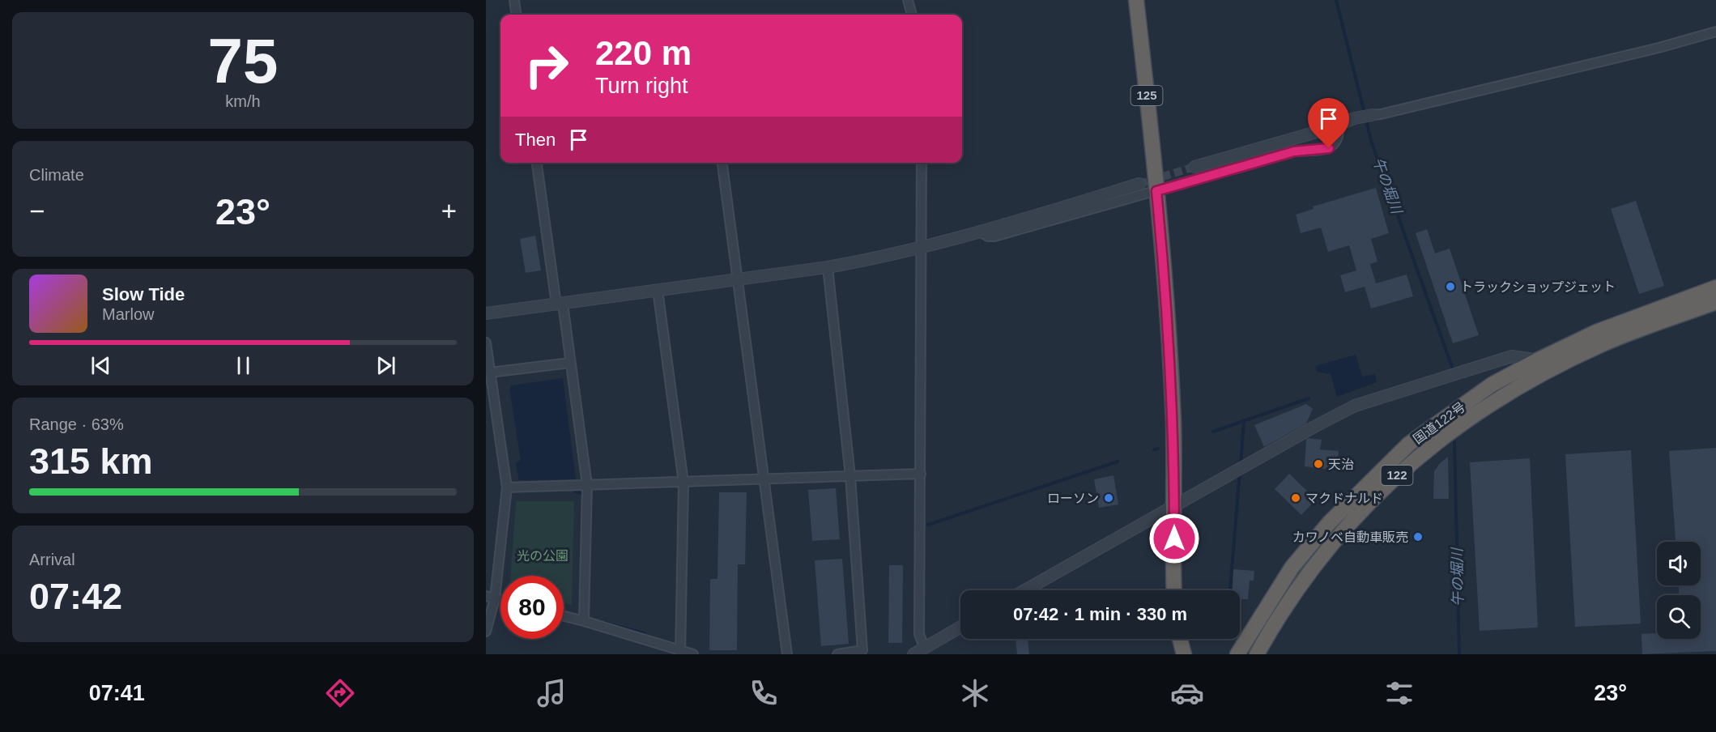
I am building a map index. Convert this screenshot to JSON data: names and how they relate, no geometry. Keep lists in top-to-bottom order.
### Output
{
  "streets": {
    "highway": ["125", "国道122号", "122"]
  },
  "water": ["午の堀川"],
  "parks": ["光の公園"],
  "places": [
    "トラックショップジェット",
    "天治",
    "ローソン",
    "マクドナルド",
    "カワノベ自動車販売"
  ],
  "page": {
    "tile": [
      ["75", "km/h"],
      "Climate",
      ["Range · 63%", "315 km"],
      ["Arrival", "07:42"]
    ],
    "turn": ["220 m", "Turn right"],
    "then": "Then",
    "heat": ["−", "23°", "+"],
    "song": ["Slow Tide", "Marlow"],
    "limit": "80",
    "trip": "07:42 · 1 min · 330 m",
    "tabs": ["07:41", "23°"]
  }
}
